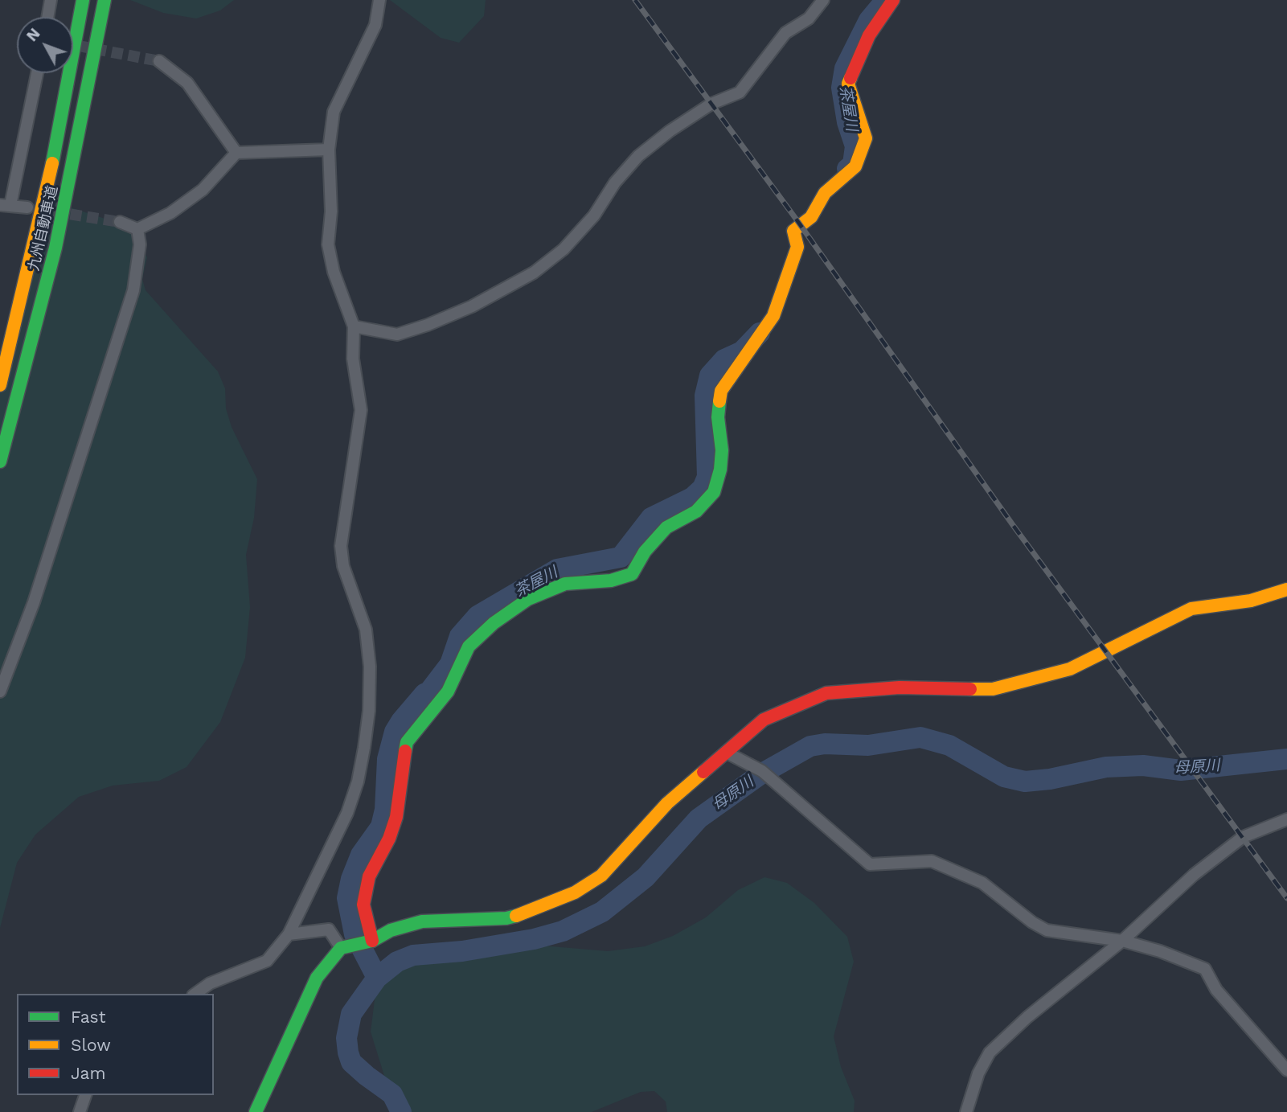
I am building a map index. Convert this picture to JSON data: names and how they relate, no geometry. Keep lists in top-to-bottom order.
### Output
{
  "streets": {
    "main road": ["九州自動車道"]
  },
  "water": ["茶屋川", "母原川"],
  "legend": ["Fast", "Slow", "Jam"],
  "north": "top left"
}
